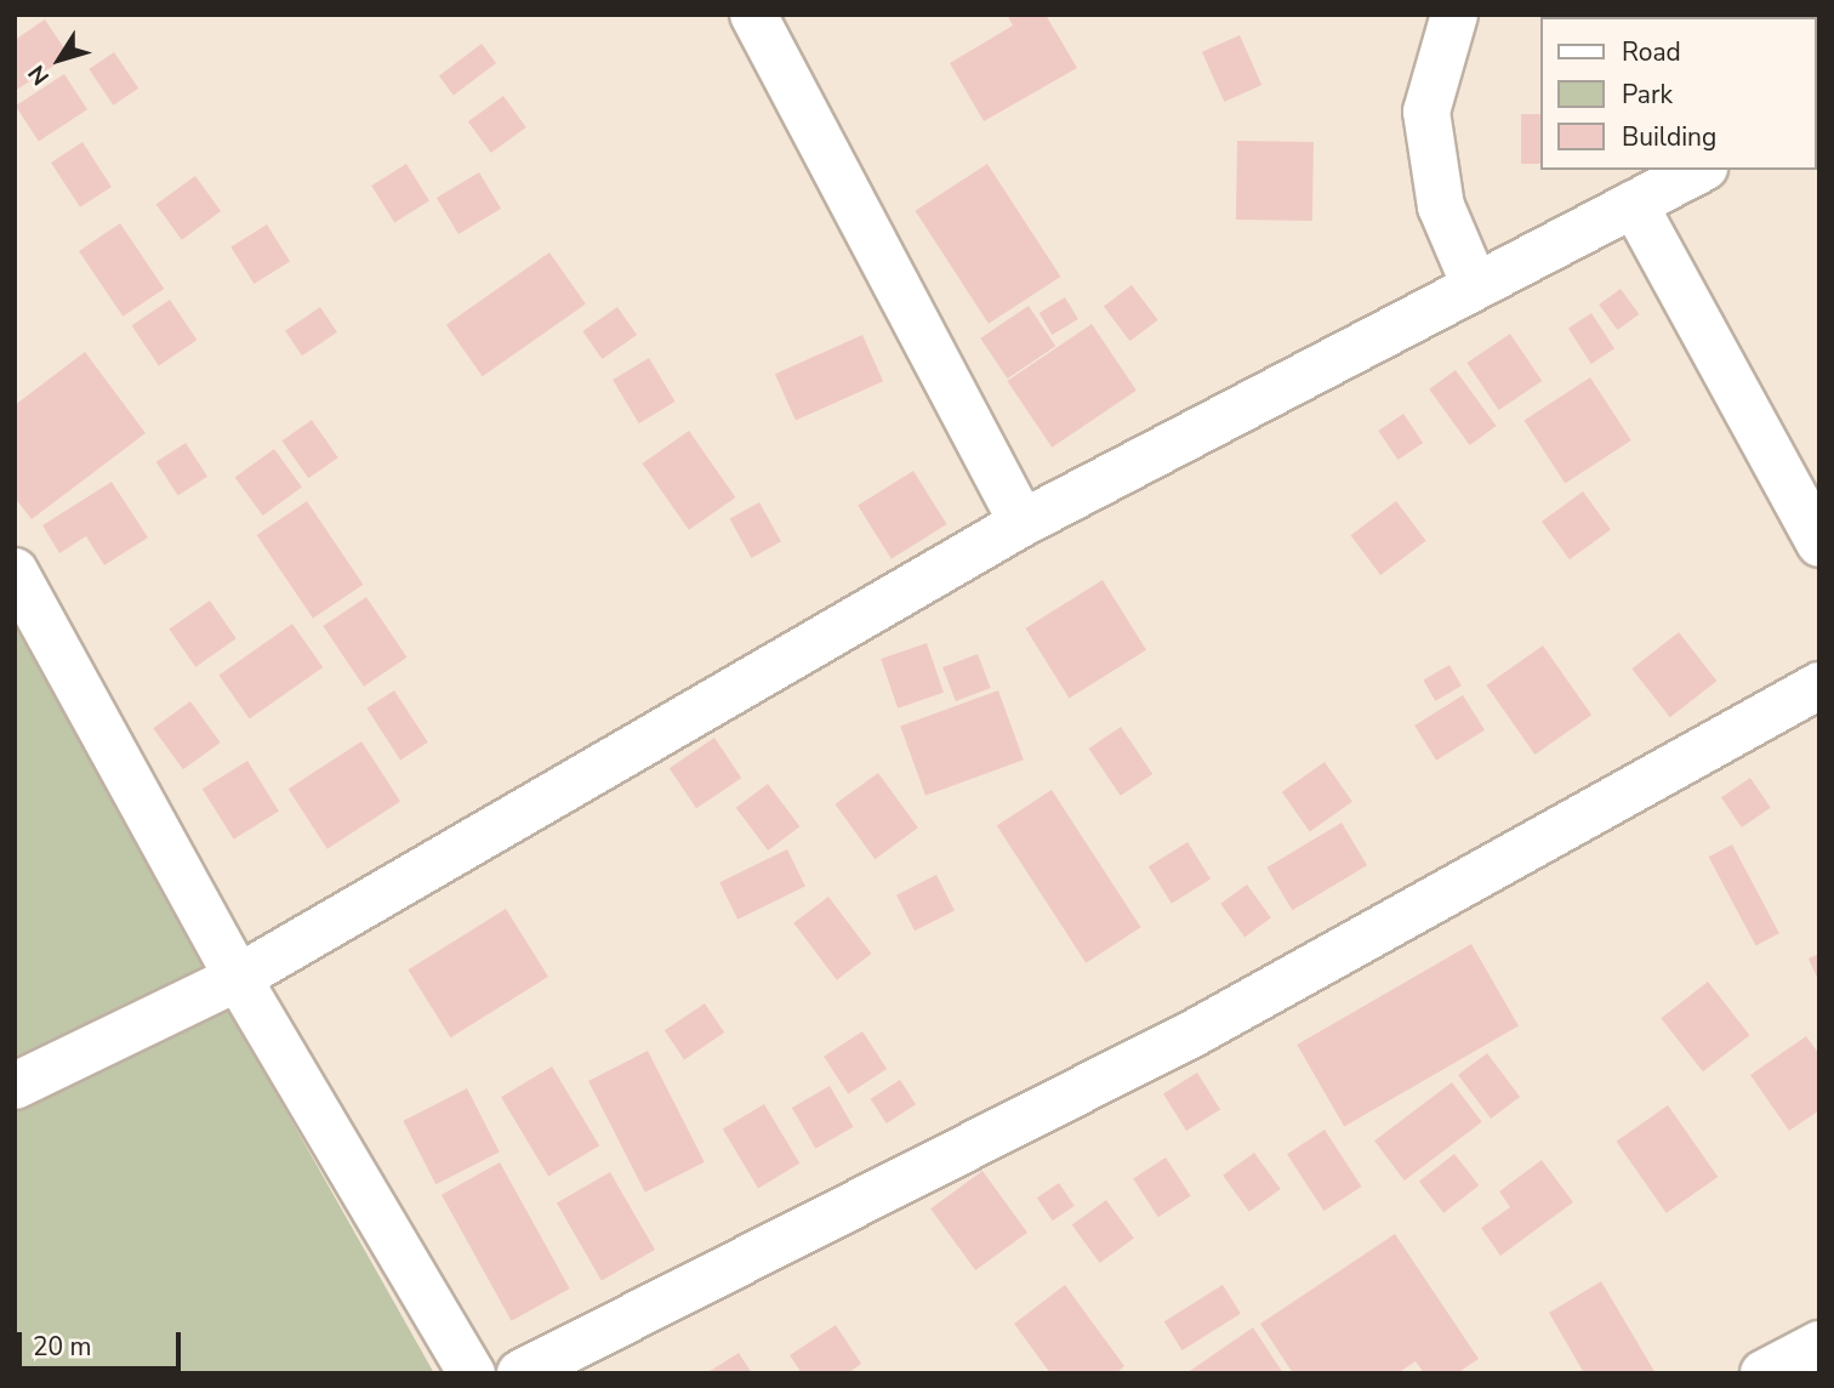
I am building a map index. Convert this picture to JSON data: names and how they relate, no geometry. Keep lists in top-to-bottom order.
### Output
{
  "legend": ["Road", "Park", "Building"],
  "scale_bar": "20 m",
  "north": "bottom left"
}
